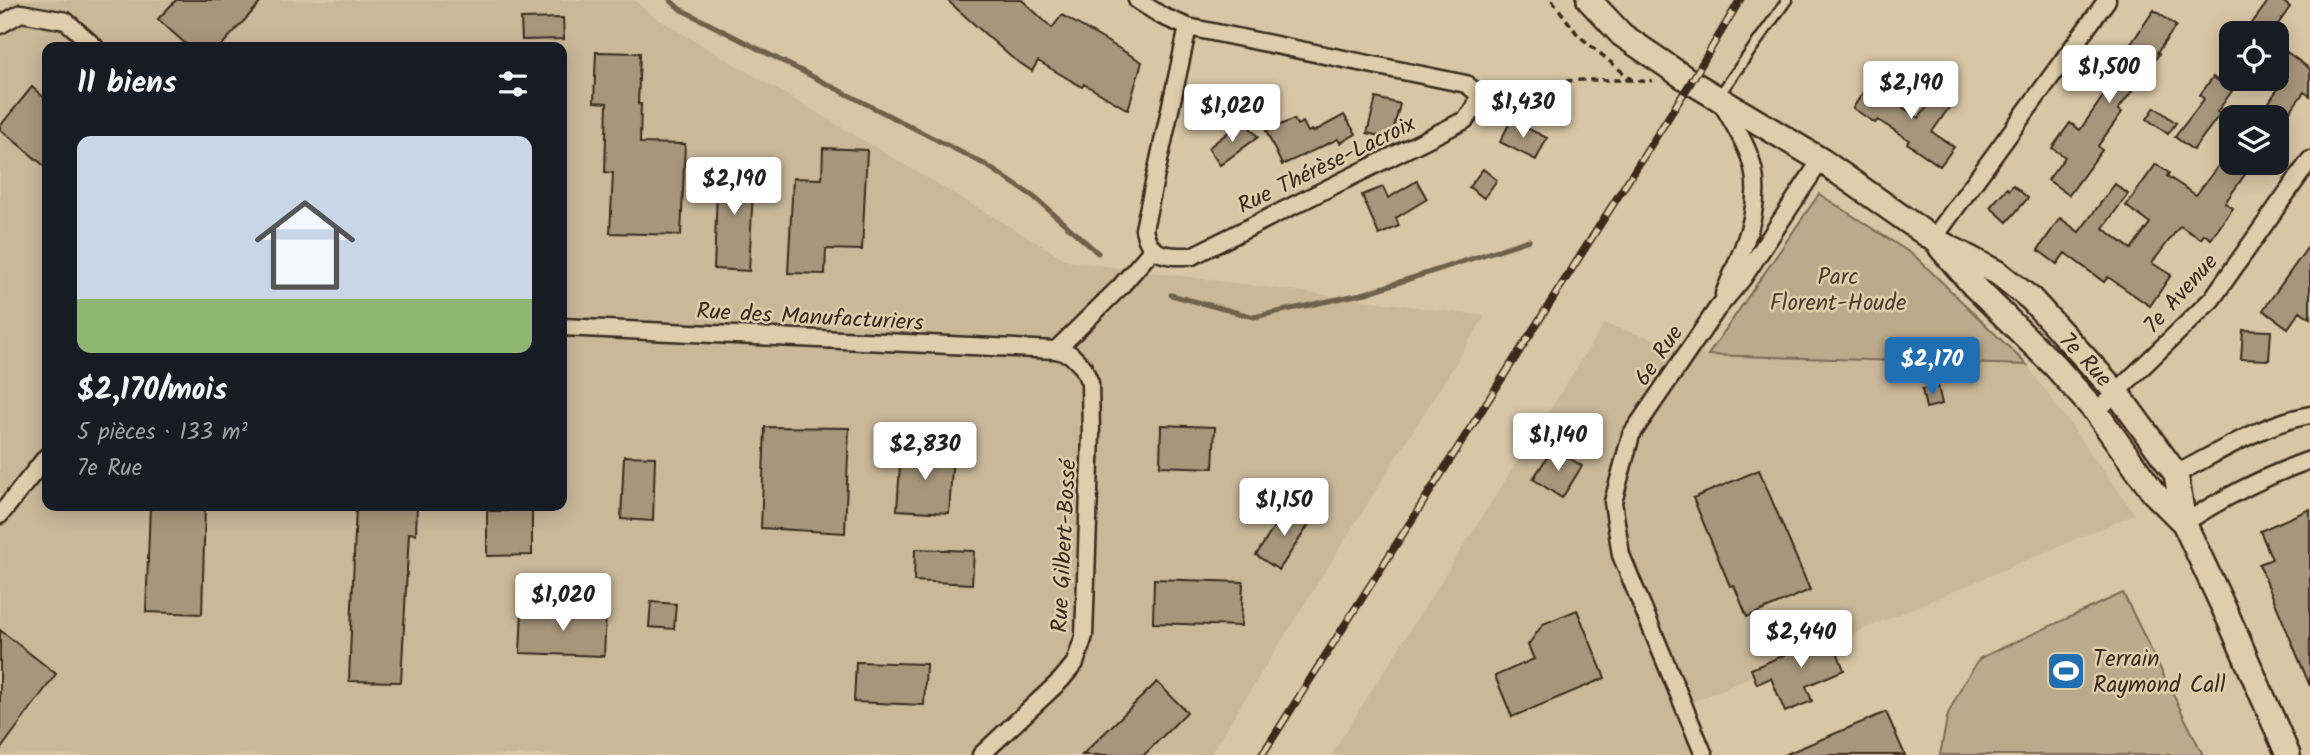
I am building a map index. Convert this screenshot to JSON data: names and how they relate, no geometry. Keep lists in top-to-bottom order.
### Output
{
  "streets": {
    "main road": ["7e Rue"],
    "street": [
      "Rue Thérèse-Lacroix",
      "7e Avenue",
      "Rue des Manufacturiers",
      "6e Rue",
      "Rue Gilbert-Bossé"
    ]
  },
  "crossings": [
    ["7e Avenue", "7e Rue"],
    ["Rue des Manufacturiers", "Rue Gilbert-Bossé"],
    ["6e Rue", "7e Rue"]
  ],
  "parks": ["Parc Florent-Houde"],
  "places": {
    "sports": ["Terrain Raymond Call"]
  },
  "page": {
    "heading": "11 biens",
    "price": [
      "$1,500",
      "$2,190",
      "$1,430",
      "$1,020",
      "$2,190",
      "$2,170",
      "$1,140",
      "$2,830",
      "$1,150",
      "$1,020",
      "$2,440"
    ],
    "list": [
      {
        "name": "$2,170/mois",
        "note": "5 pièces · 133 m² · 7e Rue"
      }
    ]
  }
}
